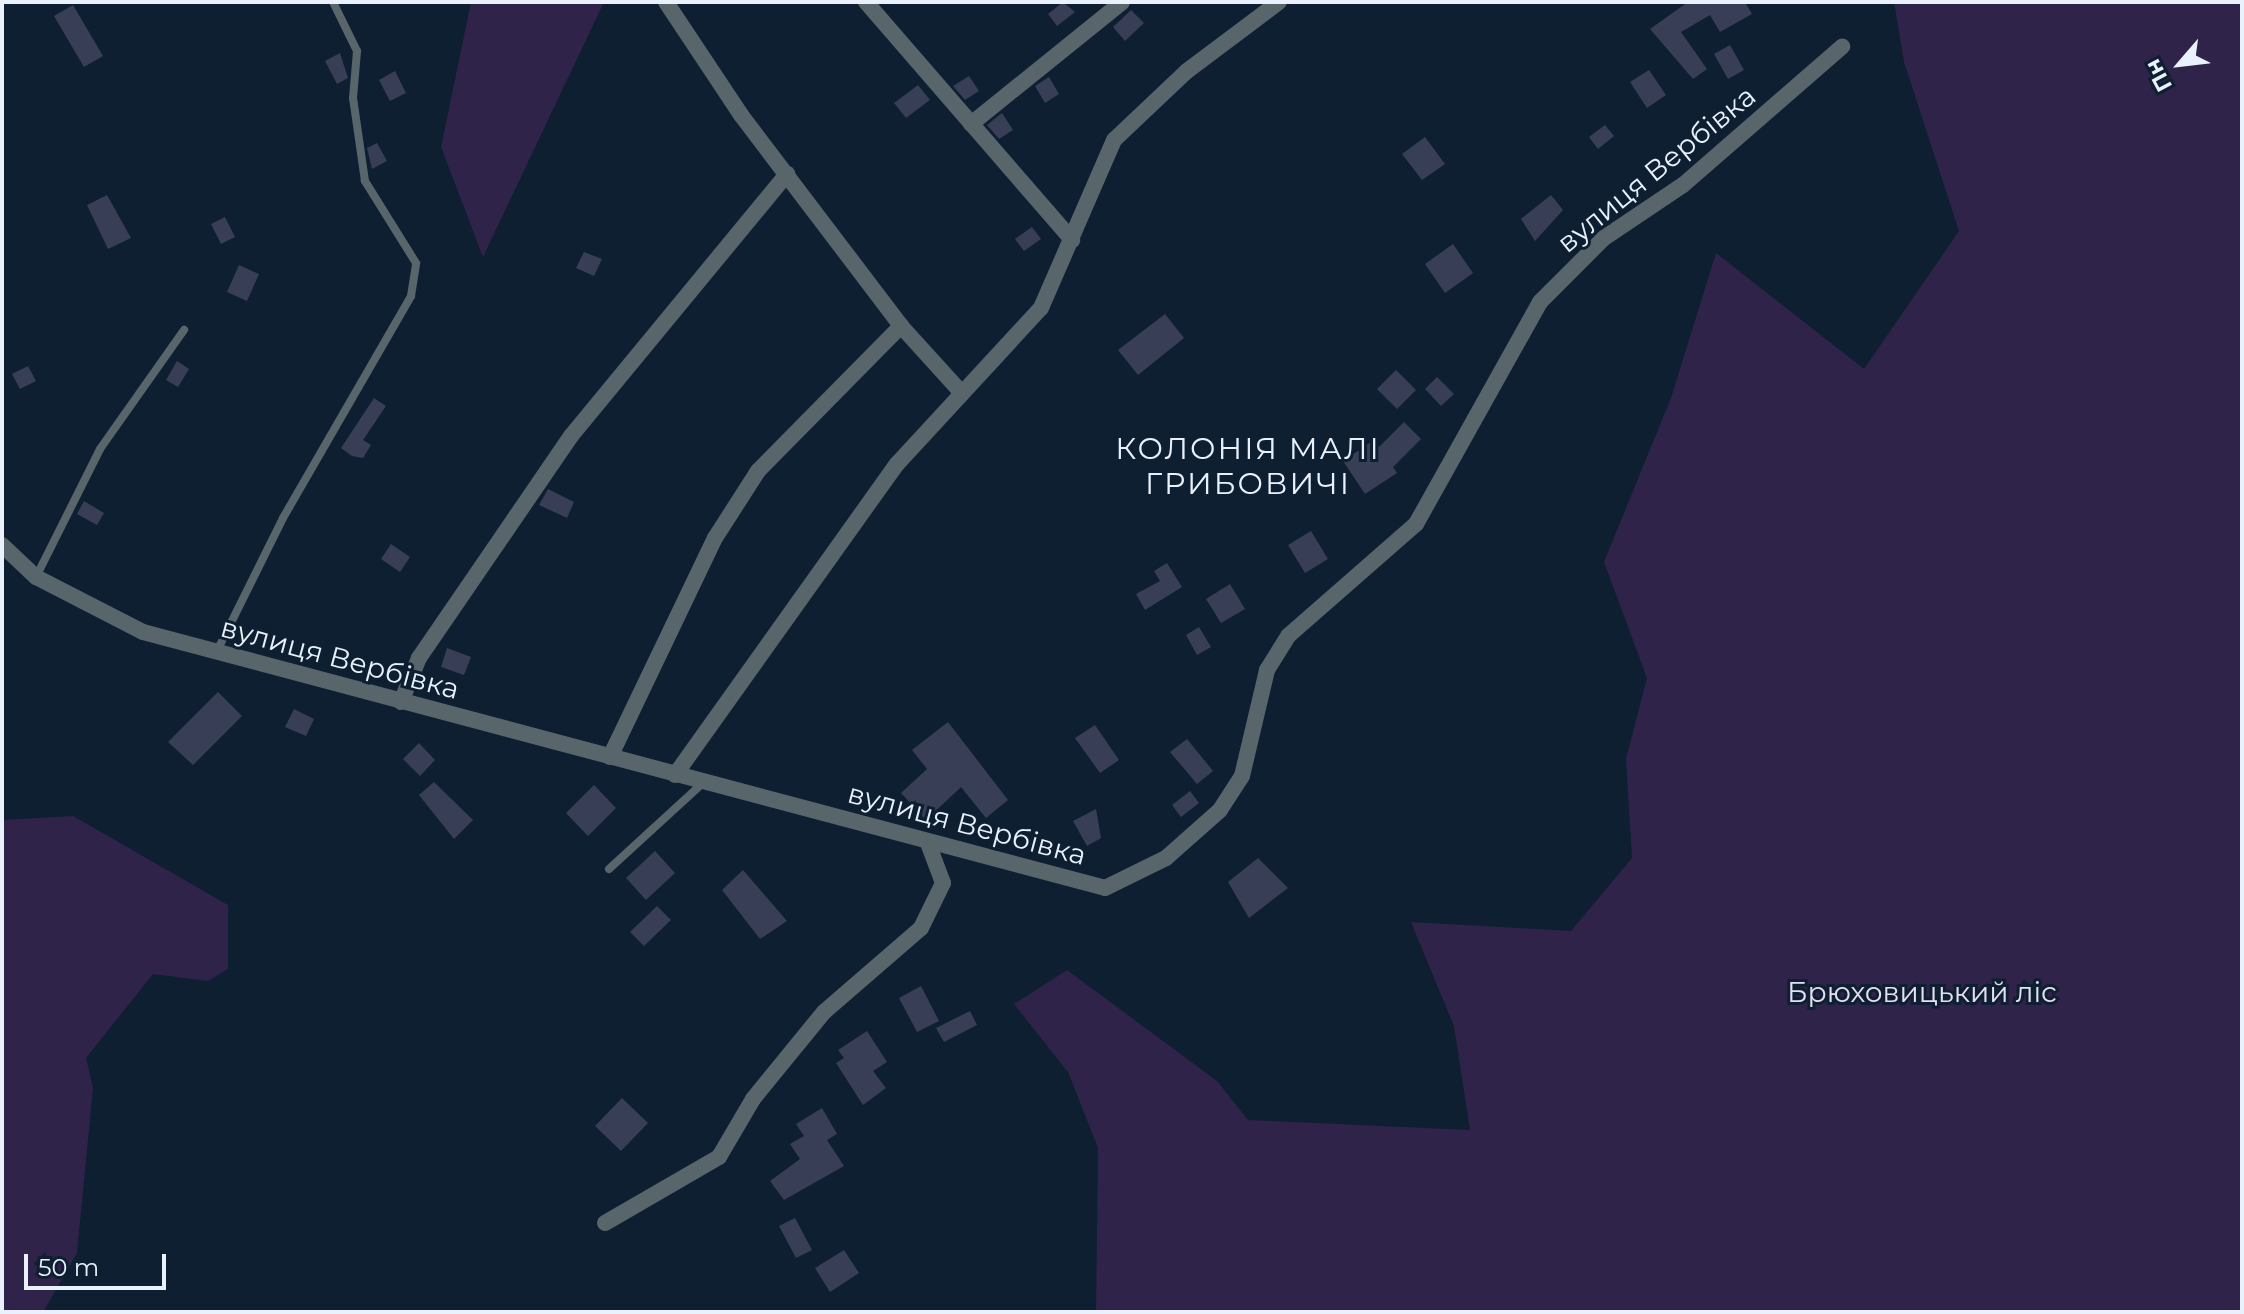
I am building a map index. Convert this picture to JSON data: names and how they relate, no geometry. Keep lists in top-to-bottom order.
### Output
{
  "streets": {
    "street": ["вулиця Вербівка"]
  },
  "districts": ["КОЛОНІЯ МАЛІ ГРИБОВИЧІ"],
  "parks": ["Брюховицький ліс"],
  "scale_bar": "50 m",
  "north": "bottom left"
}
